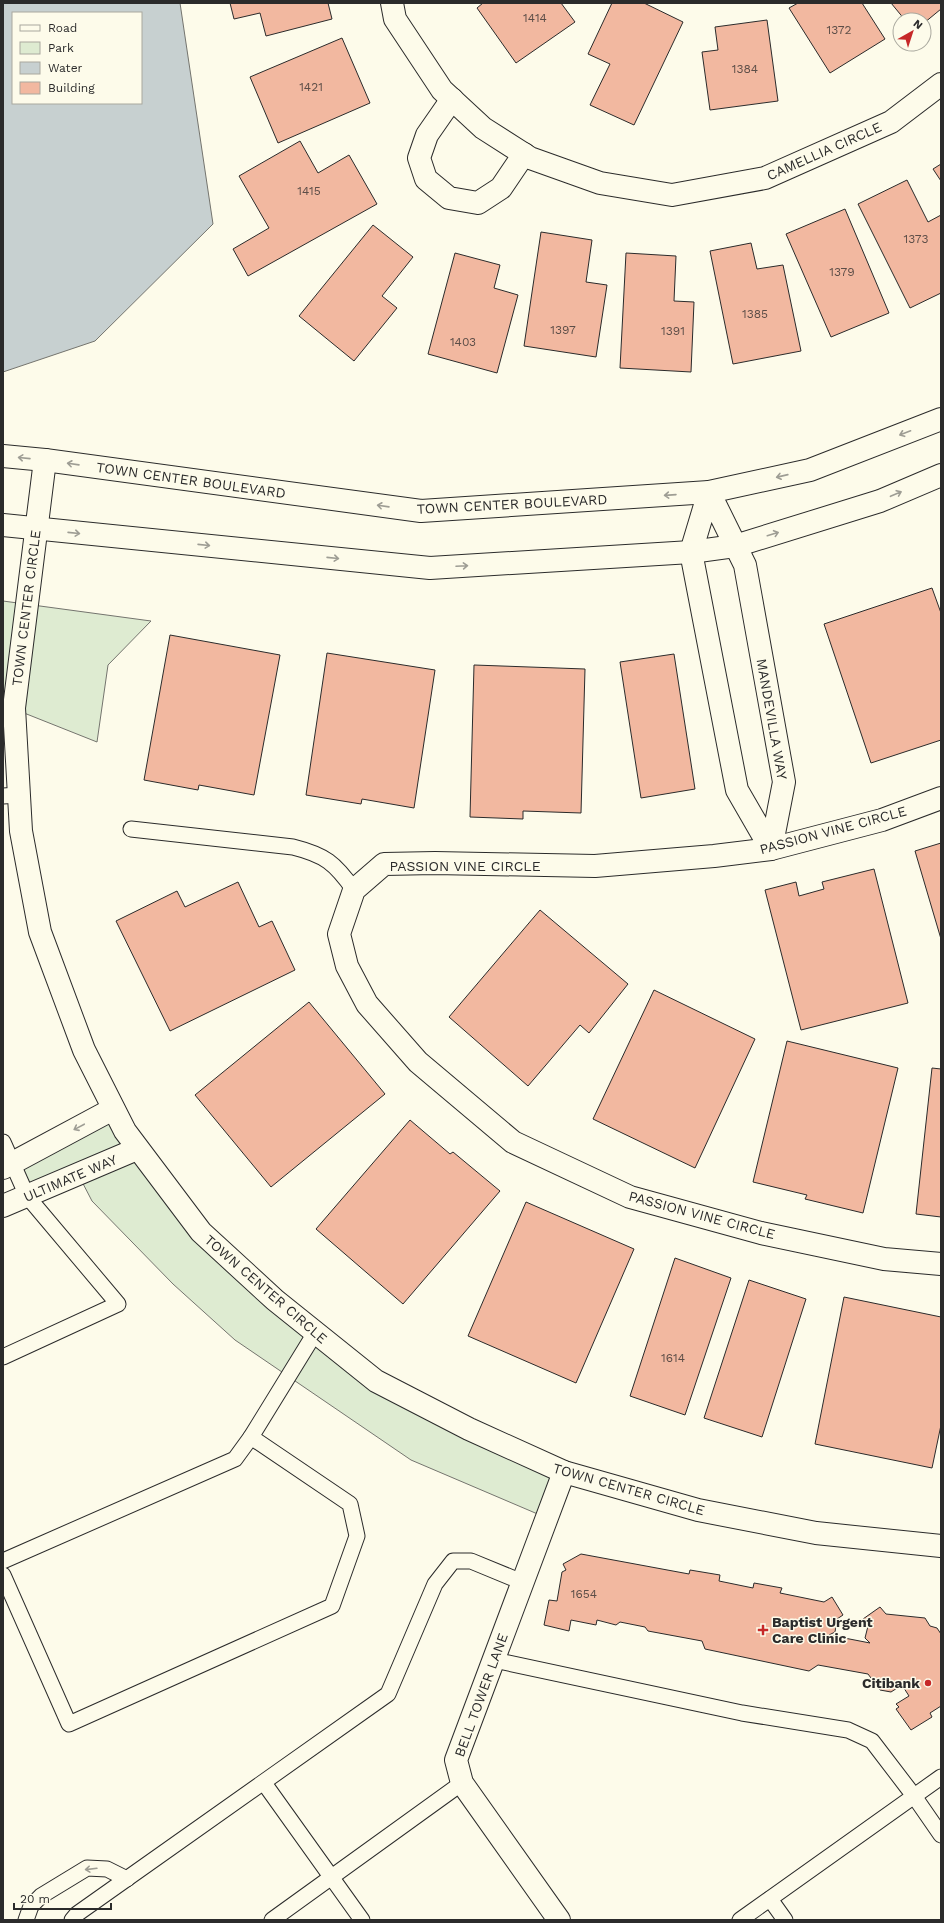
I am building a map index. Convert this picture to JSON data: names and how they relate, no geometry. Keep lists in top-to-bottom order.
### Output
{
  "streets": {
    "street": [
      "CAMELLIA CIRCLE",
      "TOWN CENTER BOULEVARD",
      "TOWN CENTER CIRCLE",
      "MANDEVILLA WAY",
      "PASSION VINE CIRCLE",
      "ULTIMATE WAY",
      "BELL TOWER LANE"
    ]
  },
  "crossings": [
    ["TOWN CENTER BOULEVARD", "TOWN CENTER CIRCLE"],
    ["TOWN CENTER BOULEVARD", "MANDEVILLA WAY"],
    ["TOWN CENTER CIRCLE", "ULTIMATE WAY"],
    ["TOWN CENTER CIRCLE", "BELL TOWER LANE"],
    ["MANDEVILLA WAY", "PASSION VINE CIRCLE"]
  ],
  "places": {
    "health": ["Baptist Urgent Care Clinic"],
    "other": ["Citibank"]
  },
  "house_numbers": [
    "1414",
    "1372",
    "1384",
    "1421",
    "1415",
    "1373",
    "1379",
    "1385",
    "1397",
    "1391",
    "1403",
    "1614",
    "1654"
  ],
  "legend": [
    "Road",
    "Park",
    "Water",
    "Building"
  ],
  "scale_bar": "20 m",
  "north": "top right"
}
